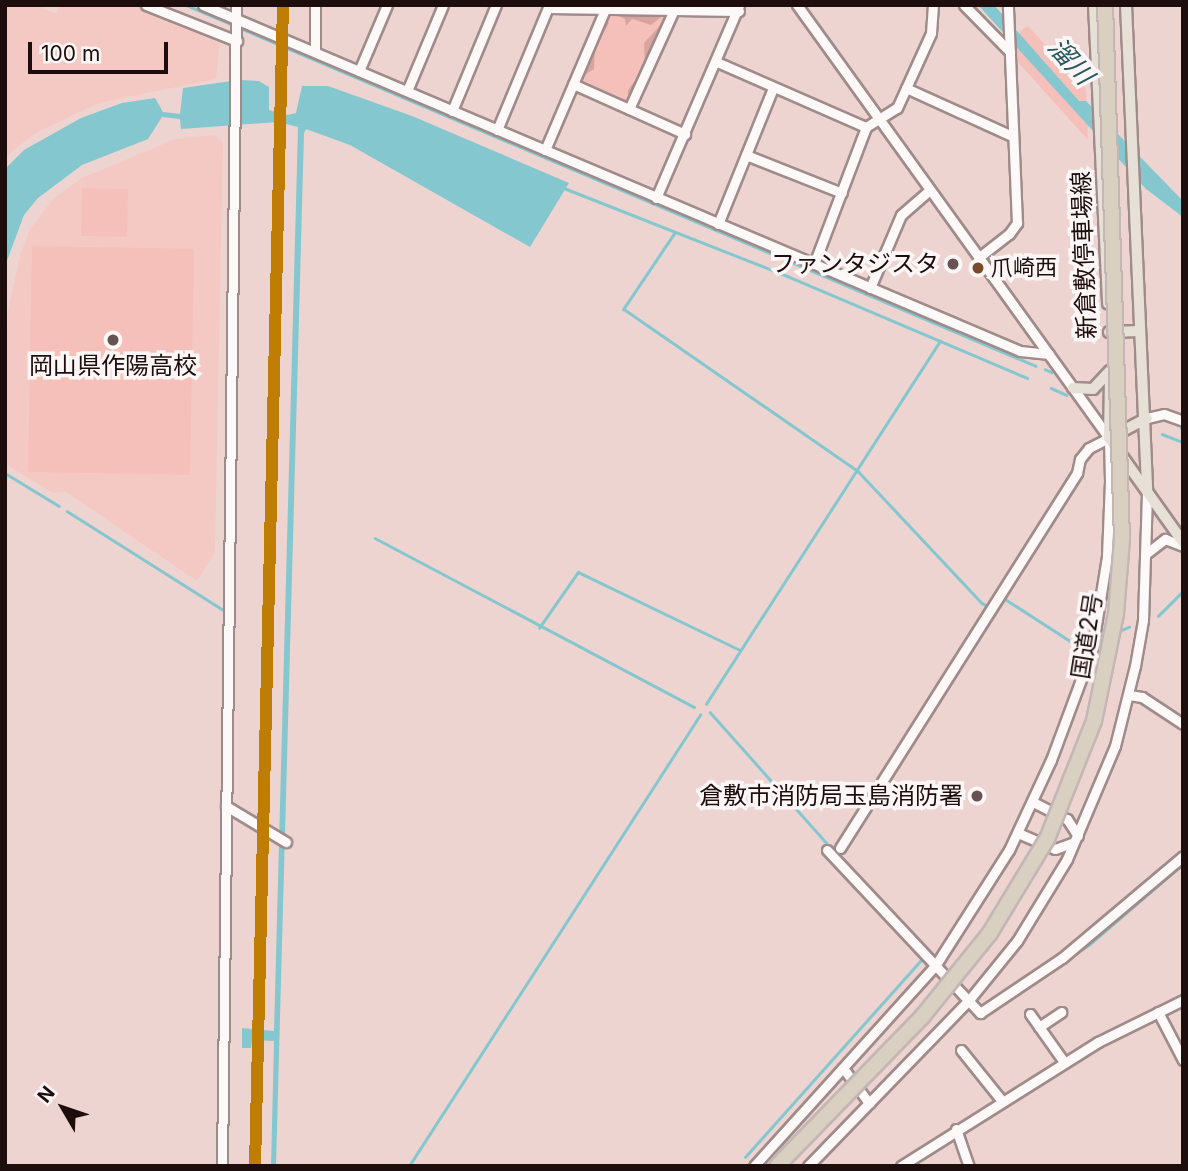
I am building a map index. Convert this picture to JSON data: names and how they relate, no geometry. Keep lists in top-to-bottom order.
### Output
{
  "streets": {
    "highway": ["国道2号"],
    "main road": ["新倉敷停車場線"]
  },
  "water": ["溜川"],
  "places": [
    "ファンタジスタ",
    "爪崎西",
    "岡山県作陽高校",
    "倉敷市消防局玉島消防署"
  ],
  "scale_bar": "100 m",
  "north": "top left"
}
